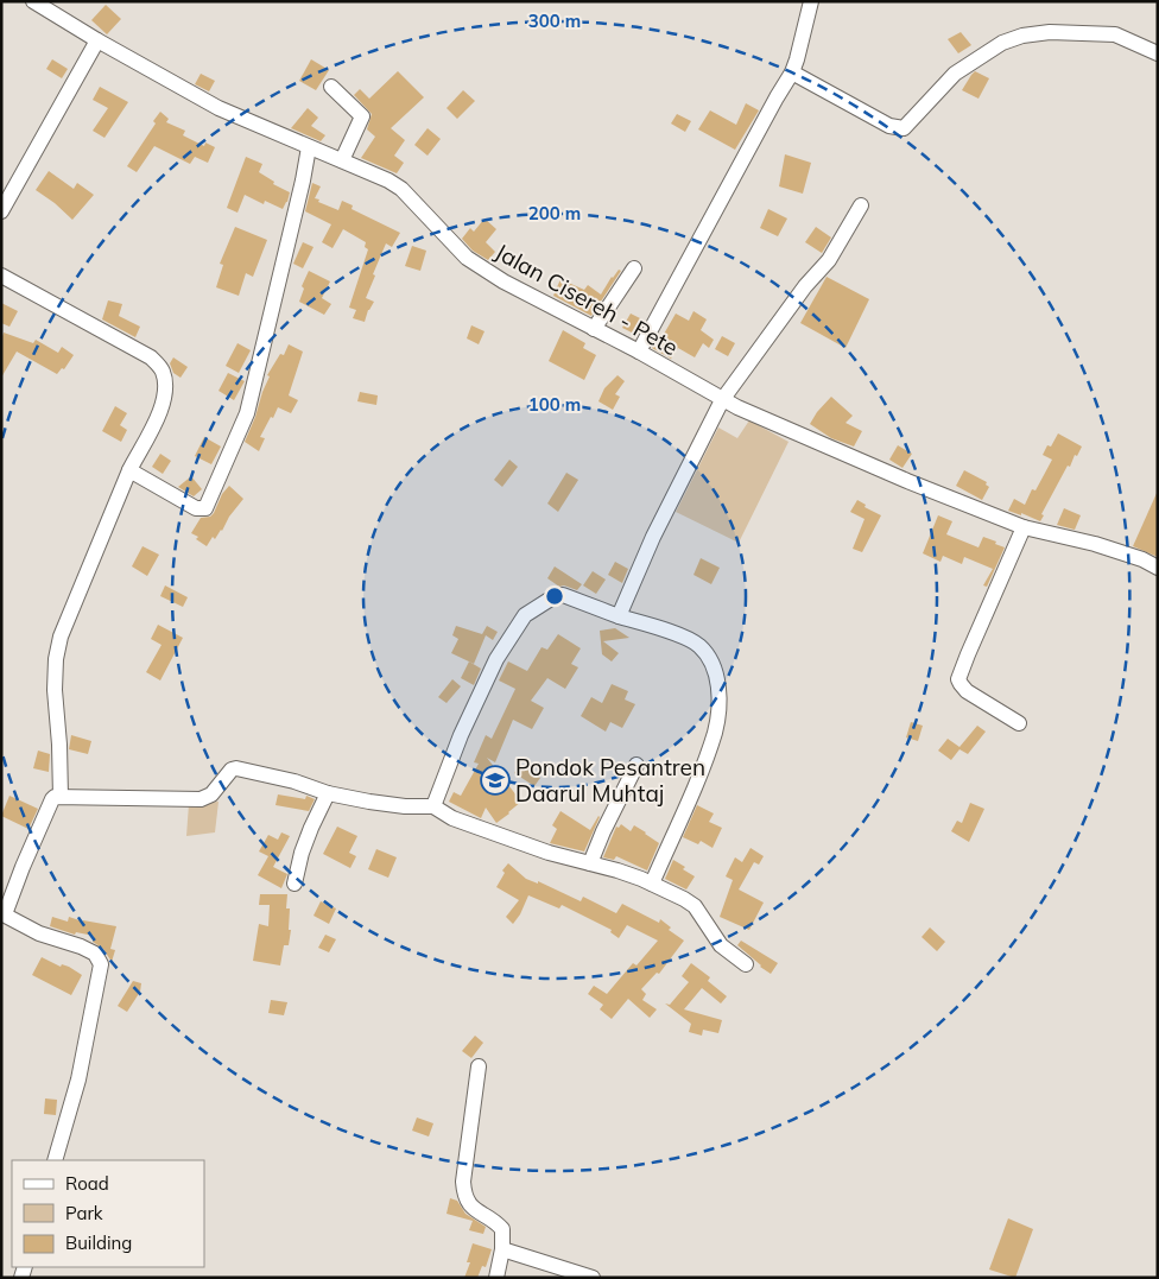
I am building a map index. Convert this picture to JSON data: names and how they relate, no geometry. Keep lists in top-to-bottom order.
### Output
{
  "streets": {
    "street": ["Jalan Cisereh - Pete"]
  },
  "places": {
    "school or university": ["Pondok Pesantren Daarul Muhtaj"]
  },
  "legend": ["Road", "Park", "Building"],
  "rings": ["300 m", "200 m", "100 m"]
}
